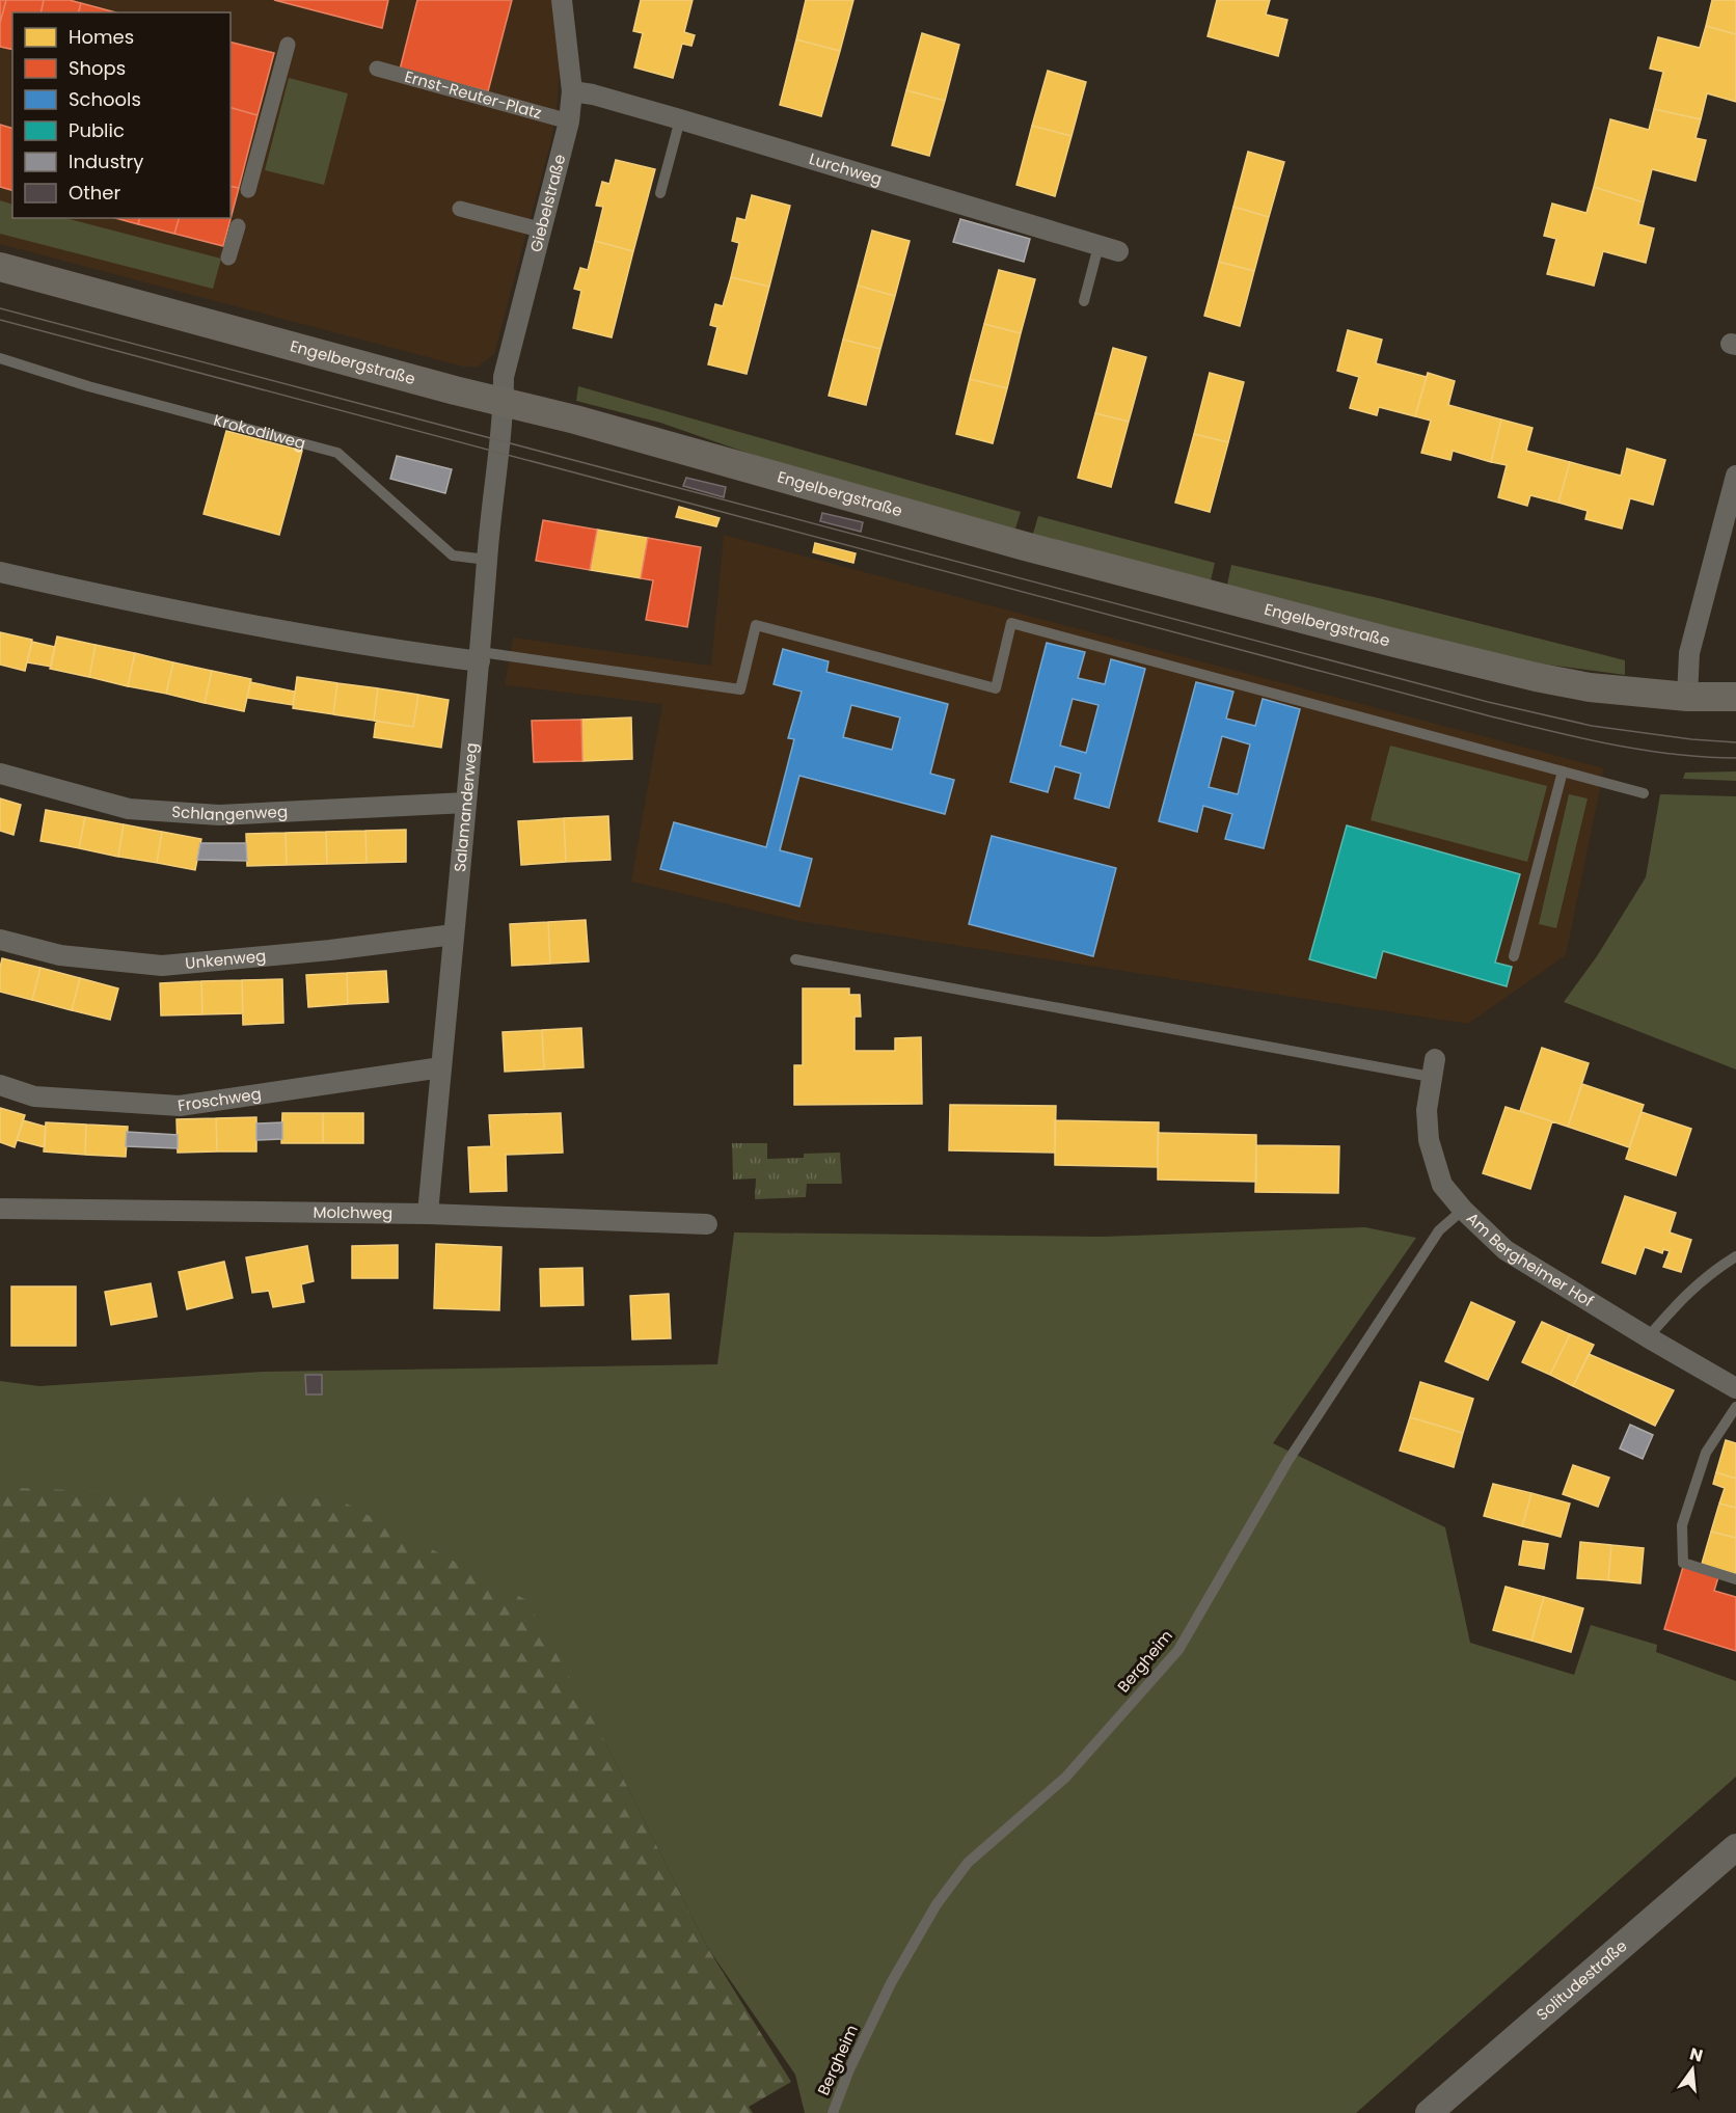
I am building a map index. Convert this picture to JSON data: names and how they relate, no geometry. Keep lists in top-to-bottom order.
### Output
{
  "streets": {
    "main road": ["Engelbergstraße"],
    "street": [
      "Ernst-Reuter-Platz",
      "Lurchweg",
      "Giebelstraße",
      "Salamanderweg",
      "Schlangenweg",
      "Unkenweg",
      "Froschweg",
      "Molchweg",
      "Am Bergheimer Hof",
      "Solitudestraße"
    ],
    "lane": ["Krokodilweg", "Bergheim"]
  },
  "crossings": [
    ["Ernst-Reuter-Platz", "Giebelstraße"],
    ["Lurchweg", "Giebelstraße"],
    ["Giebelstraße", "Engelbergstraße"],
    ["Giebelstraße", "Salamanderweg"],
    ["Engelbergstraße", "Salamanderweg"],
    ["Krokodilweg", "Salamanderweg"],
    ["Salamanderweg", "Schlangenweg"],
    ["Salamanderweg", "Unkenweg"],
    ["Salamanderweg", "Froschweg"],
    ["Salamanderweg", "Molchweg"],
    ["Am Bergheimer Hof", "Bergheim"]
  ],
  "legend": [
    "Homes",
    "Shops",
    "Schools",
    "Public",
    "Industry",
    "Other"
  ],
  "north": "top"
}
